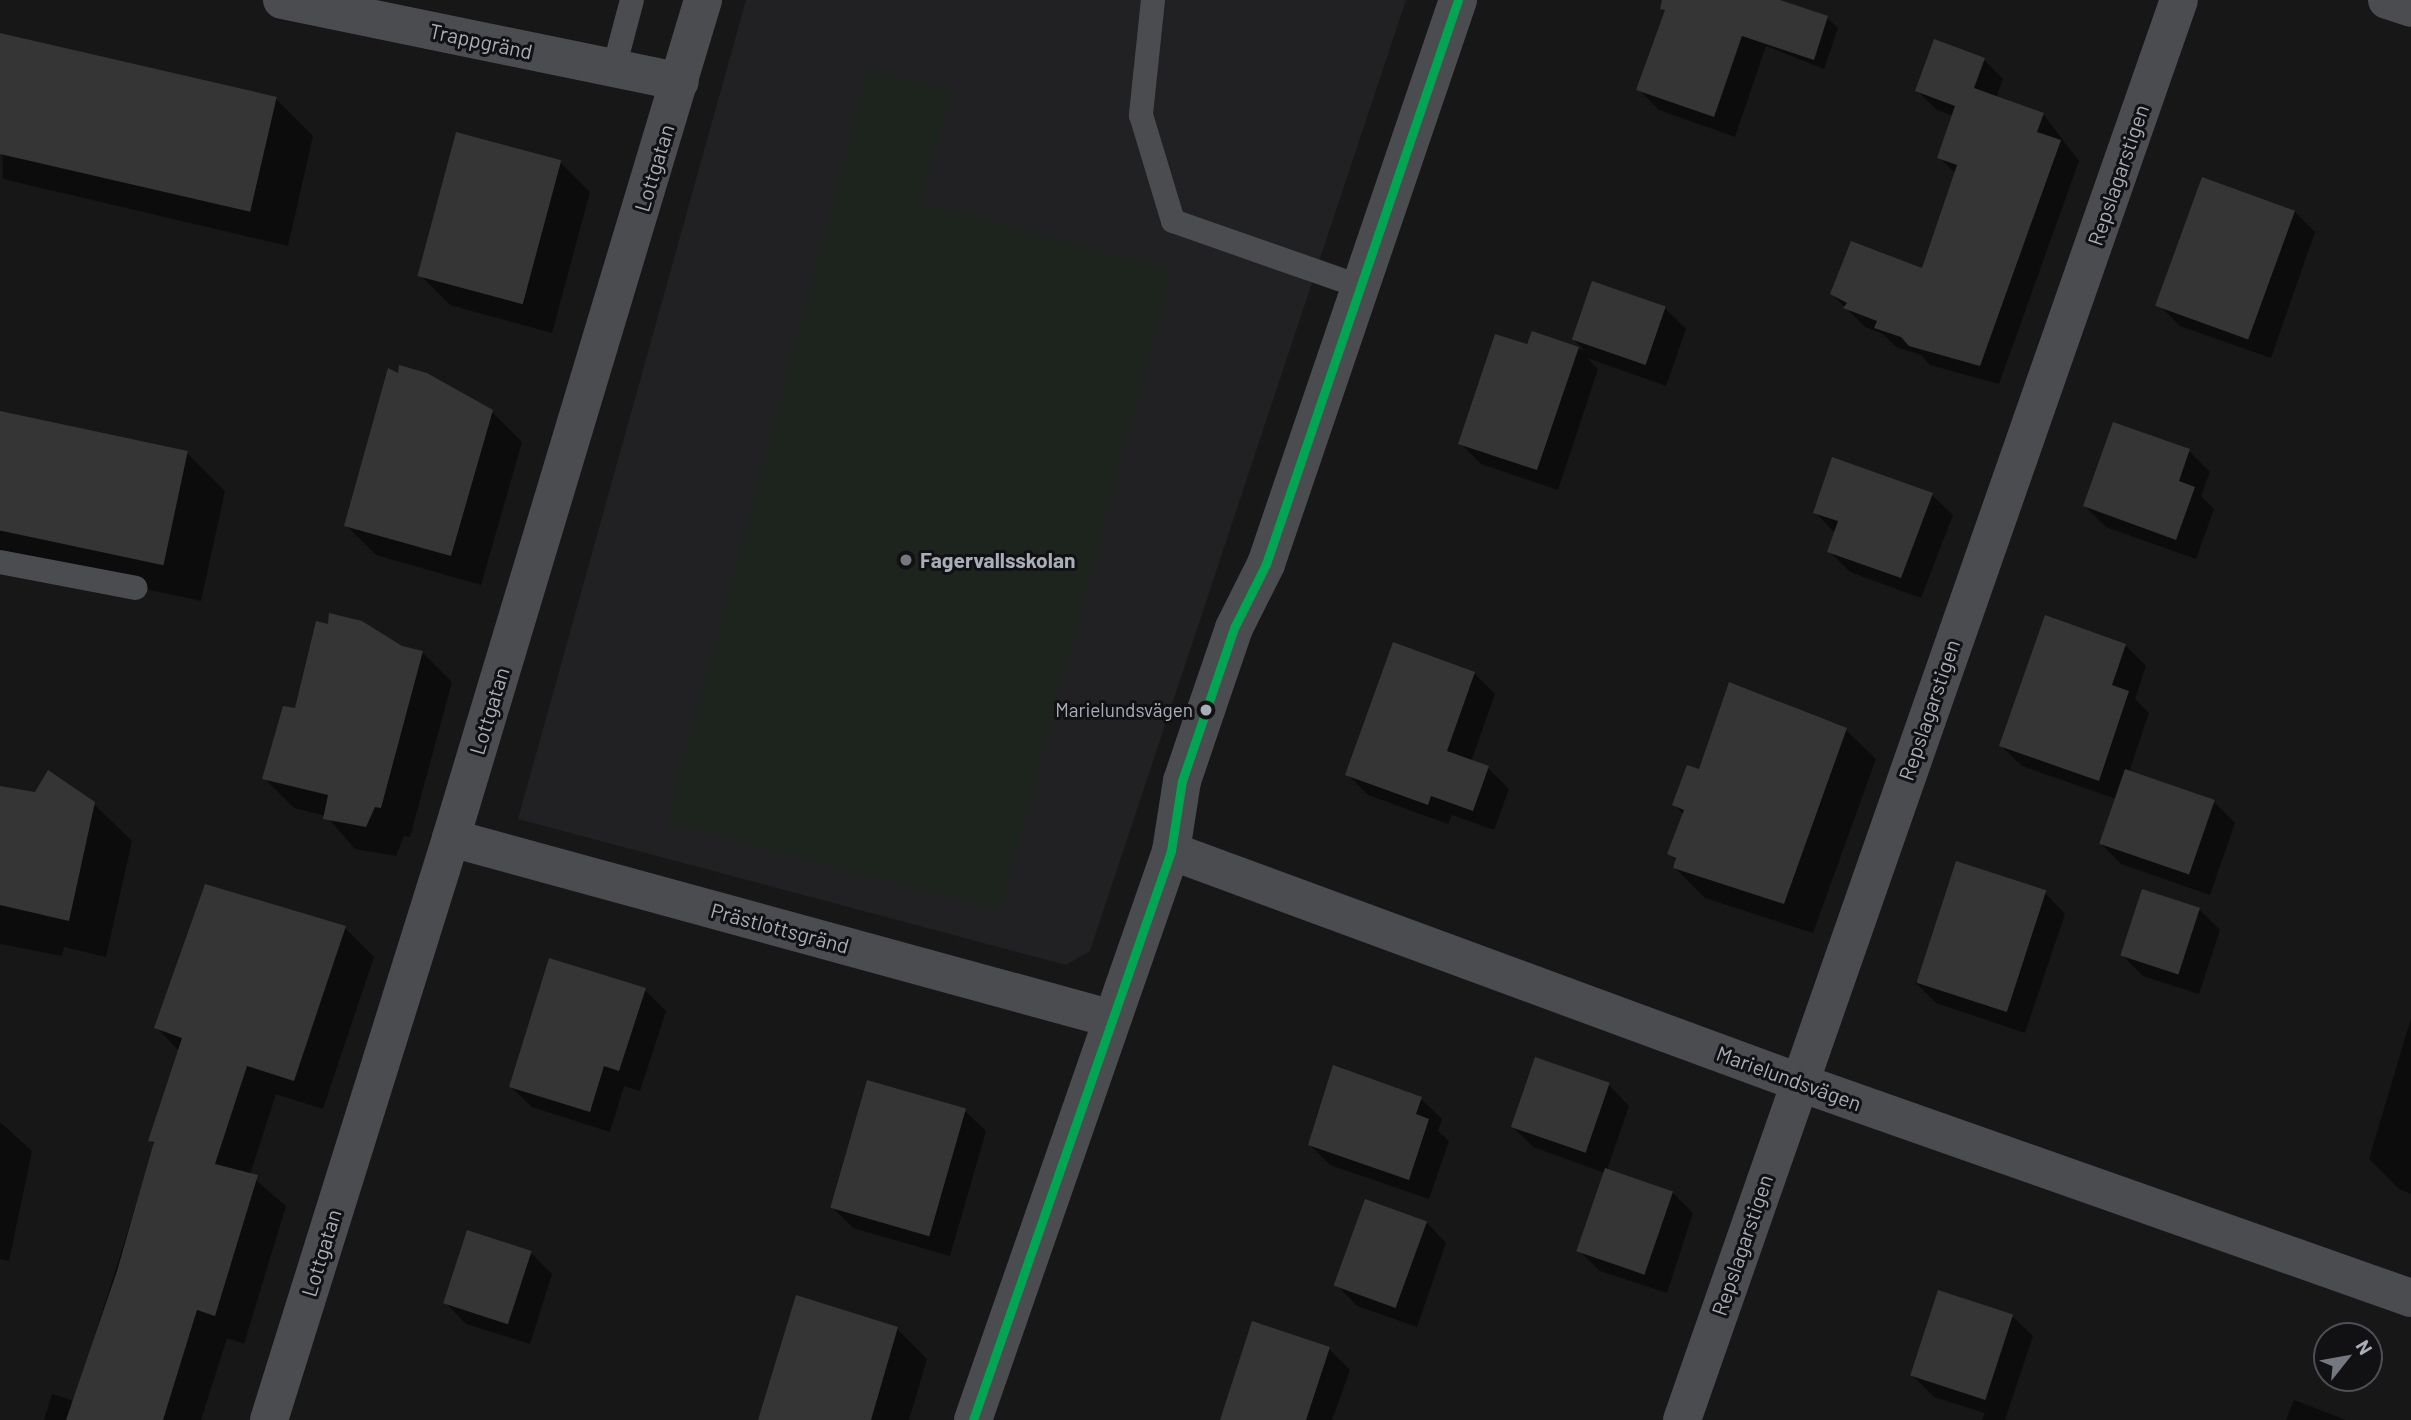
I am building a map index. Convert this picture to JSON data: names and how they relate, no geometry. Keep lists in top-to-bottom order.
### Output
{
  "streets": {
    "street": [
      "Trappgränd",
      "Lottgatan",
      "Repslagarstigen",
      "Prästlottsgränd",
      "Marielundsvägen"
    ]
  },
  "crossings": [
    ["Trappgränd", "Lottgatan"],
    ["Lottgatan", "Prästlottsgränd"],
    ["Repslagarstigen", "Marielundsvägen"]
  ],
  "places": ["Fagervallsskolan", "Marielundsvägen"],
  "north": "top right"
}
